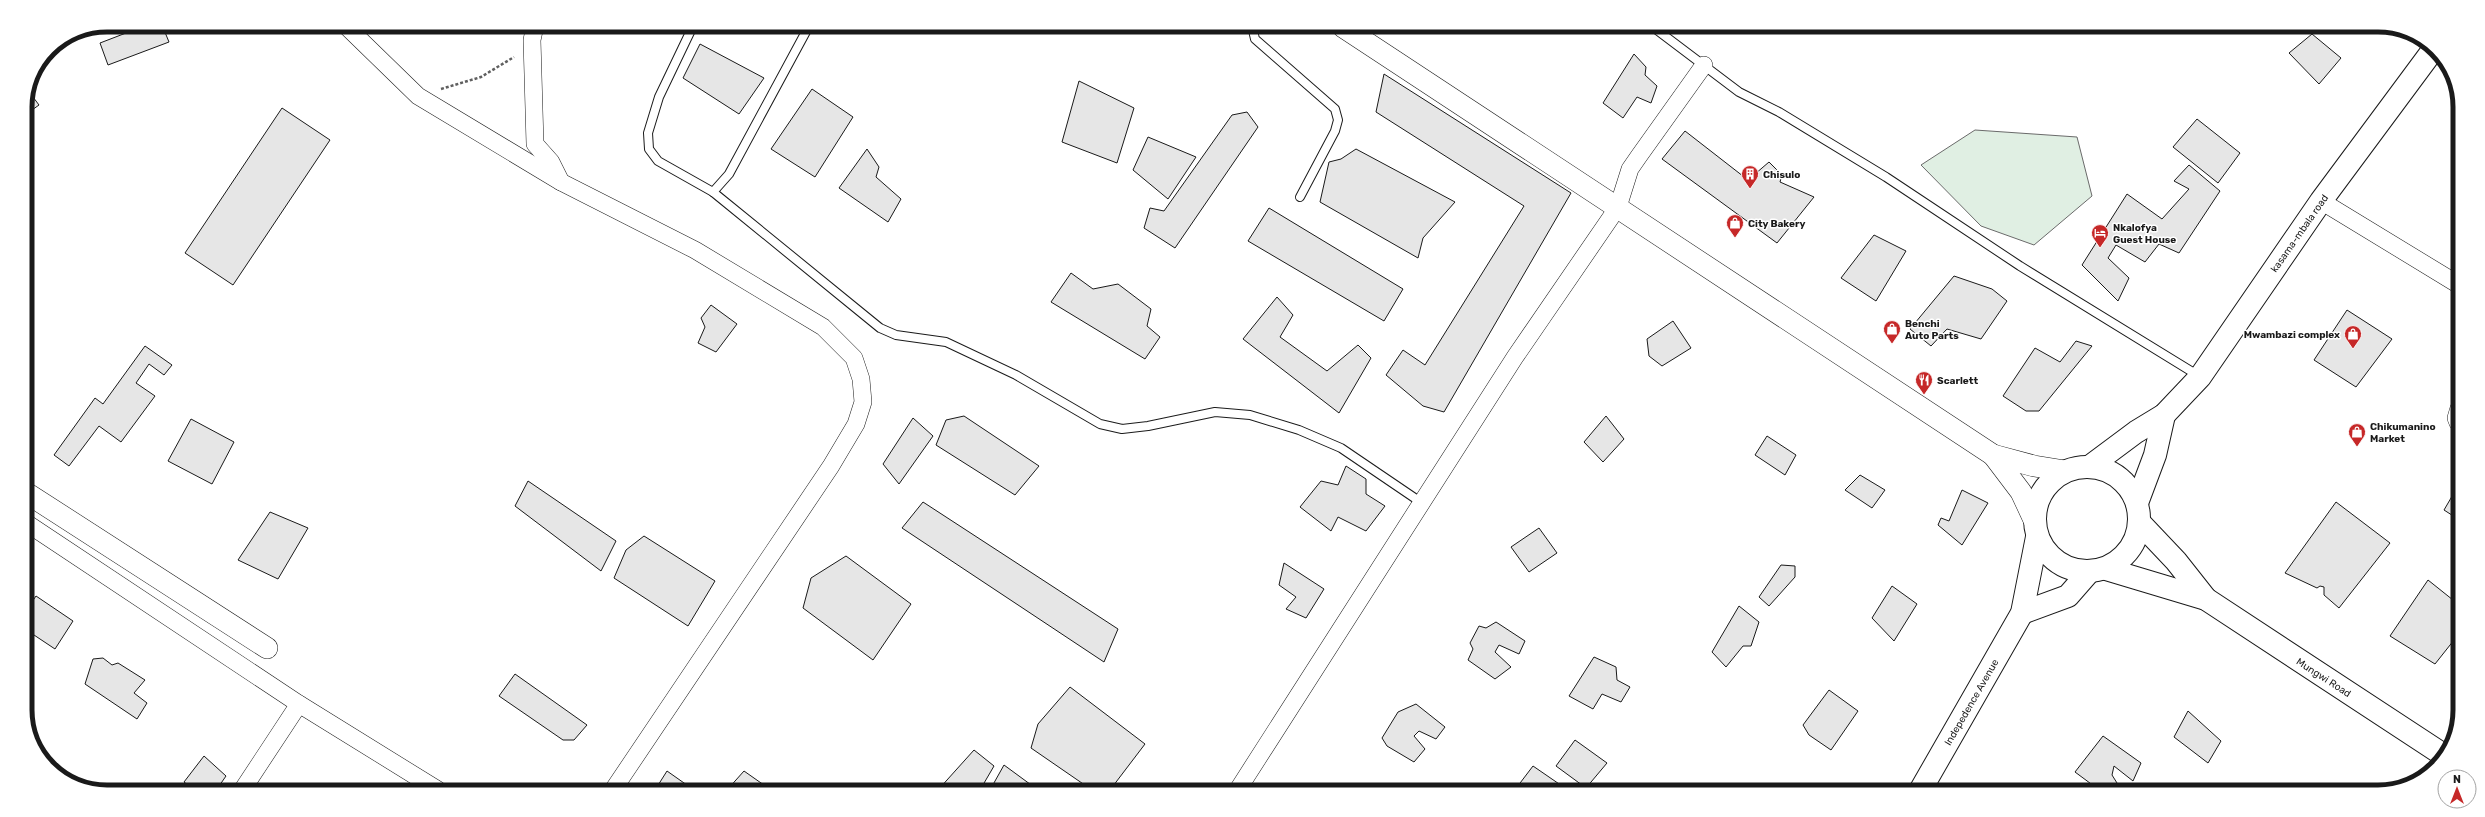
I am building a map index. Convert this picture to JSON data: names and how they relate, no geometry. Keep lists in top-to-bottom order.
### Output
{
  "streets": {
    "main road": ["kasama-mbala road", "Mungwi Road", "Indepedence Avenue"]
  },
  "crossings": [
    ["kasama-mbala road", "Indepedence Avenue"]
  ],
  "places": {
    "building": ["Chisulo"],
    "shop": [
      "City Bakery",
      "Benchi Auto Parts",
      "Mwambazi complex",
      "Chikumanino Market"
    ],
    "hotel": ["Nkalofya Guest House"],
    "restaurant": ["Scarlett"]
  },
  "north": "top"
}
